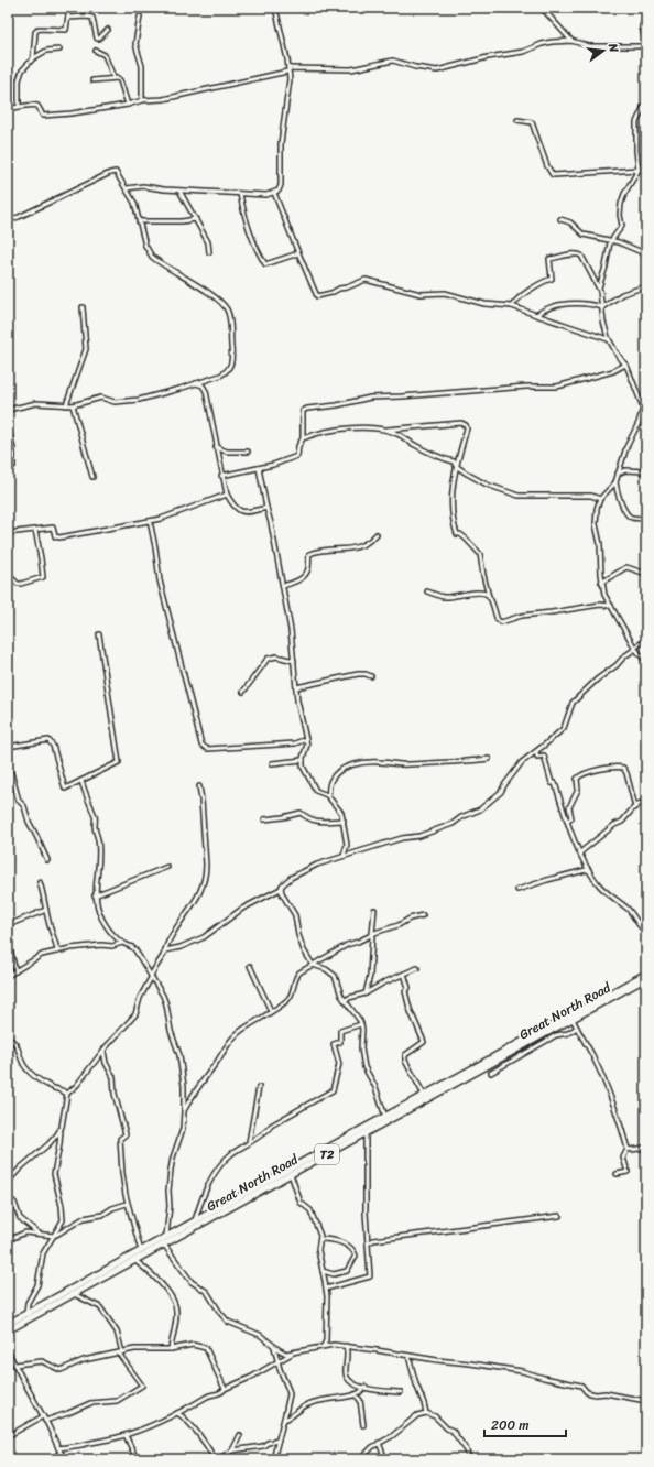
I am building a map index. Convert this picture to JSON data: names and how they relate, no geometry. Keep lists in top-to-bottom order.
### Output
{
  "streets": {
    "highway": ["Great North Road", "T2"]
  },
  "scale_bar": "200 m",
  "north": "right"
}
